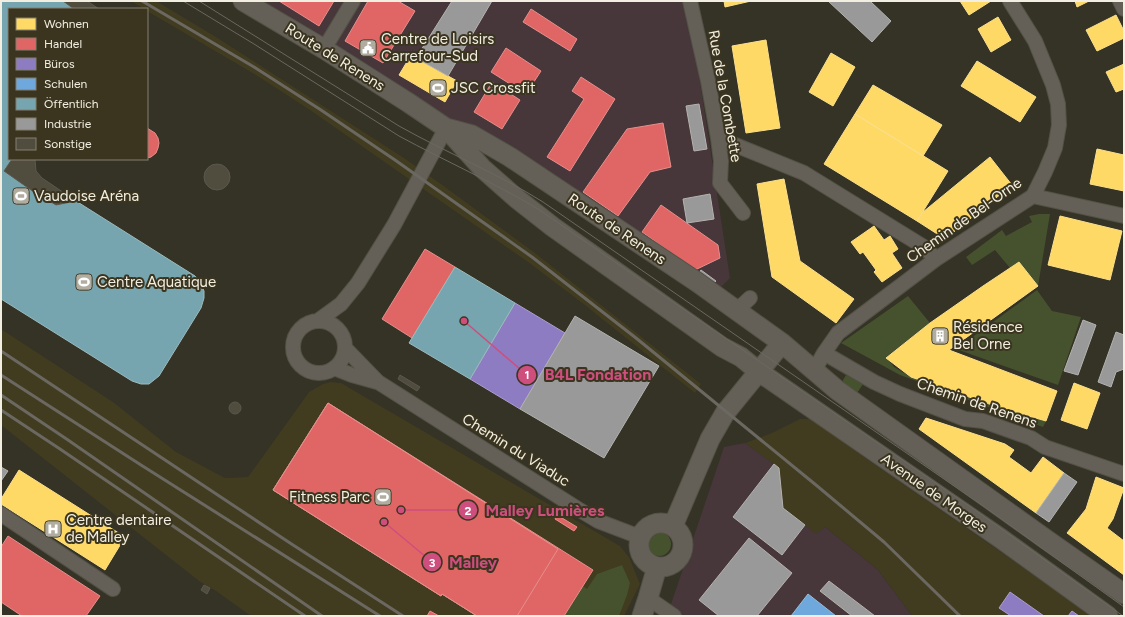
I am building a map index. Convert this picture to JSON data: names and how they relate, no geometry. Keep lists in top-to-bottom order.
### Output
{
  "streets": {
    "main road": ["Route de Renens", "Avenue de Morges"],
    "street": [
      "Rue de la Combette",
      "Chemin de Bel-Orne",
      "Chemin de Renens",
      "Chemin du Viaduc"
    ]
  },
  "crossings": [
    ["Route de Renens", "Avenue de Morges"],
    ["Chemin de Bel-Orne", "Chemin de Renens"]
  ],
  "places": {
    "public building": ["Centre de Loisirs Carrefour-Sud"],
    "sports": [
      "JSC Crossfit",
      "Vaudoise Aréna",
      "Centre Aquatique",
      "Fitness Parc"
    ],
    "other": ["B4L Fondation", "Malley Lumières", "Malley"],
    "building": ["Résidence Bel Orne"],
    "hospital": ["Centre dentaire de Malley"]
  },
  "legend": [
    "Wohnen",
    "Handel",
    "Büros",
    "Schulen",
    "Öffentlich",
    "Industrie",
    "Sonstige"
  ]
}
